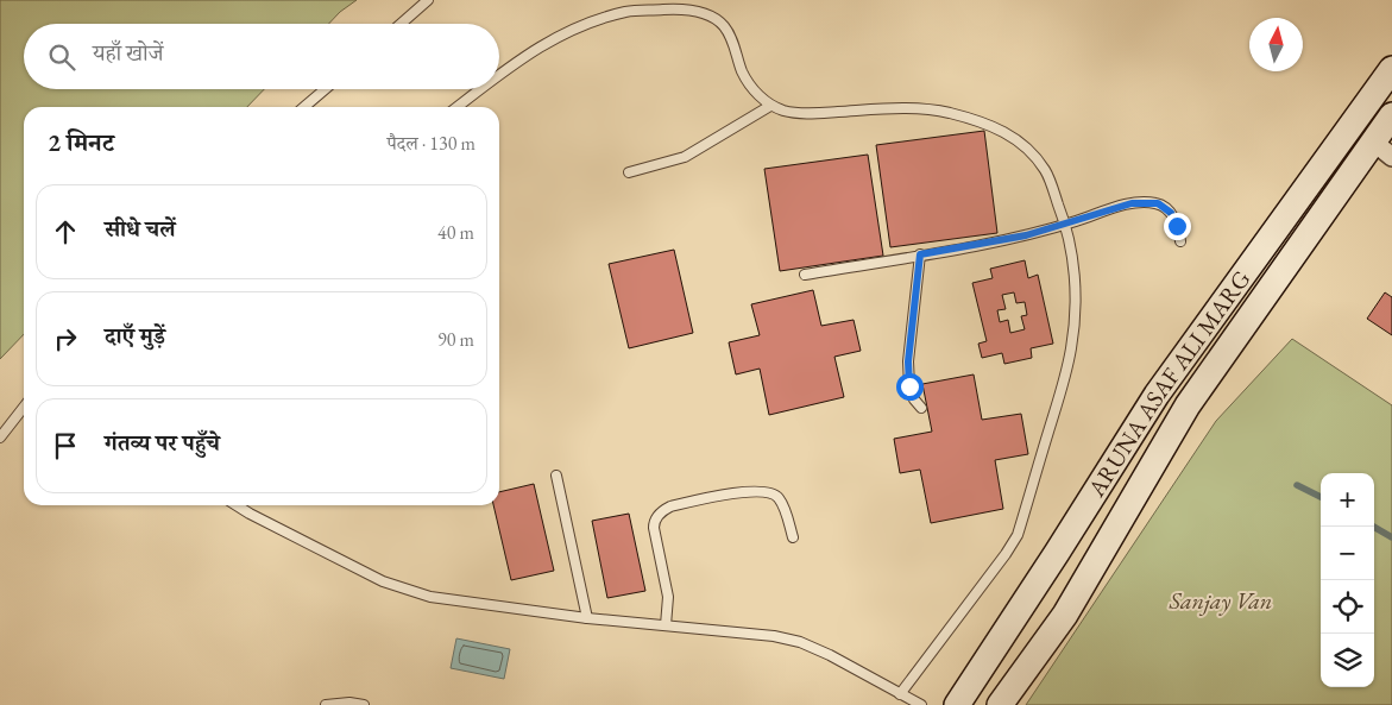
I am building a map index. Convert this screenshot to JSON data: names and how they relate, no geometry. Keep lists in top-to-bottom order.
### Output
{
  "streets": {
    "main road": ["ARUNA ASAF ALI MARG"]
  },
  "parks": ["Sanjay Van"],
  "north": "top",
  "page": {
    "search": "यहाँ खोजें",
    "heading": ["2 मिनट", "पैदल · 130 m"],
    "list": [
      ["सीधे चलें", "40 m"],
      ["दाएँ मुड़ें", "90 m"],
      "गंतव्य पर पहुँचे"
    ],
    "map_buttons": ["+", "−"]
  }
}
